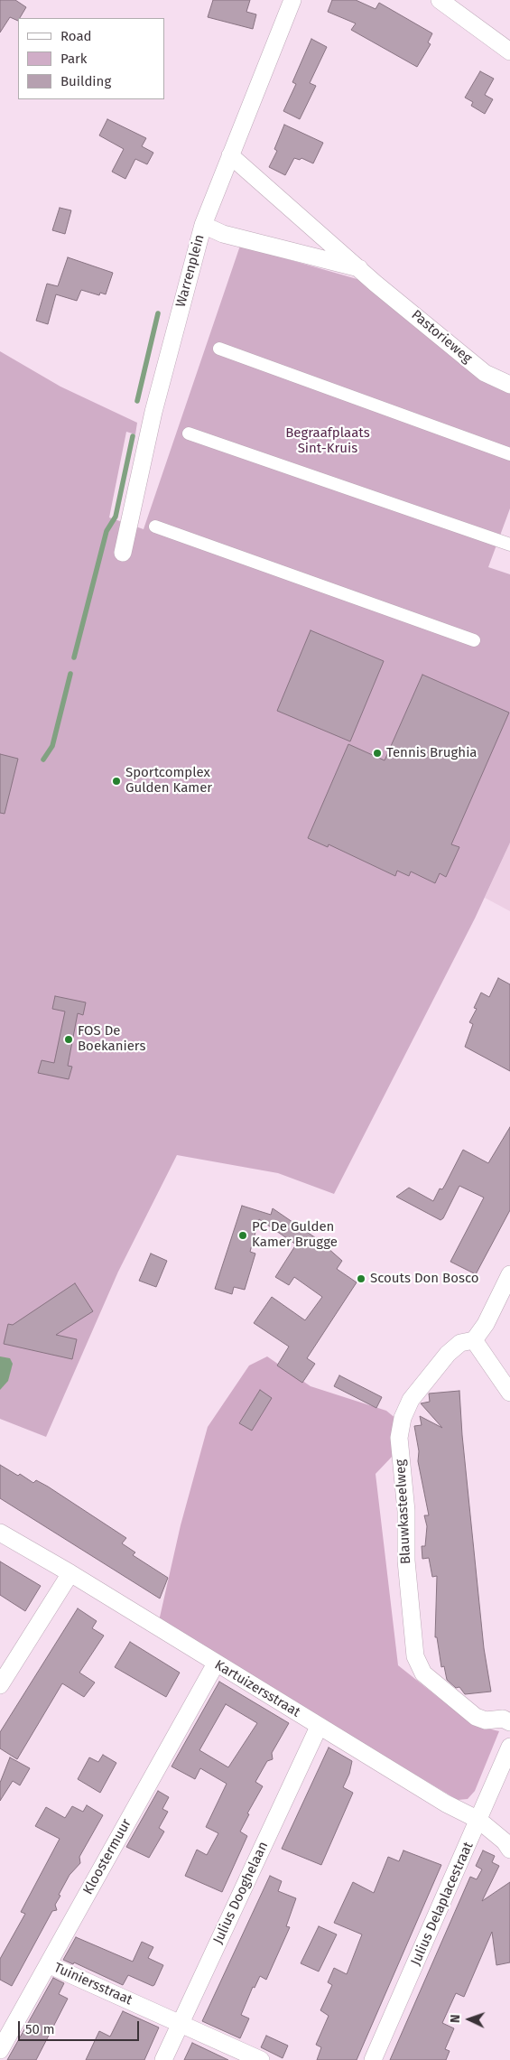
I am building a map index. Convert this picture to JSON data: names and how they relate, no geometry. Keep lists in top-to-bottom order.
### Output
{
  "streets": {
    "street": [
      "Warrenplein",
      "Pastorieweg",
      "Blauwkasteelweg",
      "Kartuizersstraat",
      "Kloostermuur",
      "Julius Dooghelaan",
      "Julius Delaplacestraat",
      "Tuiniersstraat"
    ]
  },
  "crossings": [
    ["Warrenplein", "Pastorieweg"],
    ["Kartuizersstraat", "Kloostermuur"],
    ["Kartuizersstraat", "Julius Dooghelaan"],
    ["Kartuizersstraat", "Julius Delaplacestraat"],
    ["Kloostermuur", "Tuiniersstraat"],
    ["Julius Dooghelaan", "Tuiniersstraat"]
  ],
  "parks": ["Begraafplaats Sint-Kruis"],
  "places": [
    "Tennis Brughia",
    "Sportcomplex Gulden Kamer",
    "FOS De Boekaniers",
    "PC De Gulden Kamer Brugge",
    "Scouts Don Bosco"
  ],
  "legend": ["Road", "Park", "Building"],
  "scale_bar": "50 m",
  "north": "left"
}
